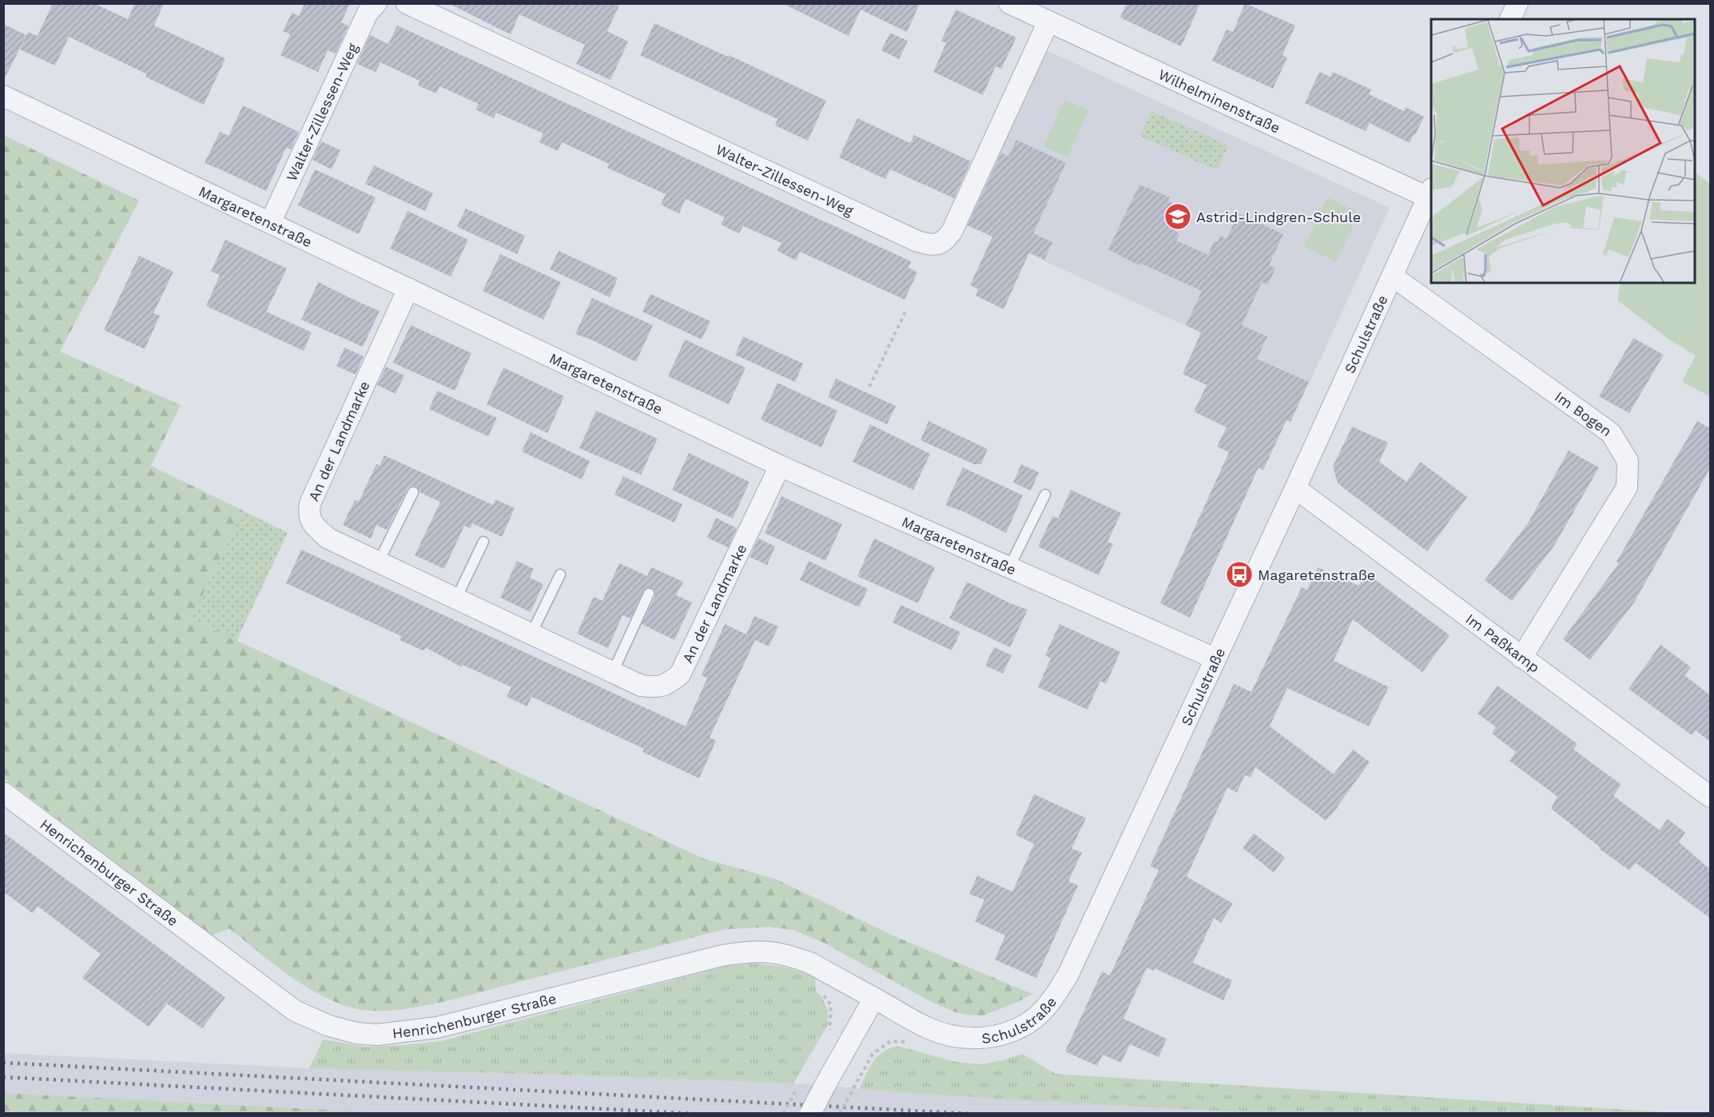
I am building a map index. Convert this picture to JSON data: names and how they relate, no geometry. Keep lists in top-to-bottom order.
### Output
{
  "streets": {
    "street": [
      "Wilhelminenstraße",
      "Walter-Zillessen-Weg",
      "Margaretenstraße",
      "Schulstraße",
      "Im Bogen",
      "An der Landmarke",
      "Im Paßkamp",
      "Henrichenburger Straße"
    ]
  },
  "crossings": [
    ["Wilhelminenstraße", "Walter-Zillessen-Weg"],
    ["Wilhelminenstraße", "Schulstraße"],
    ["Walter-Zillessen-Weg", "Margaretenstraße"],
    ["Margaretenstraße", "Schulstraße"],
    ["Margaretenstraße", "An der Landmarke"],
    ["Schulstraße", "Im Bogen"],
    ["Schulstraße", "Im Paßkamp"],
    ["Schulstraße", "Henrichenburger Straße"],
    ["Im Bogen", "Im Paßkamp"]
  ],
  "places": {
    "school or university": ["Astrid-Lindgren-Schule"],
    "bus stop": ["Magaretenstraße"]
  }
}
